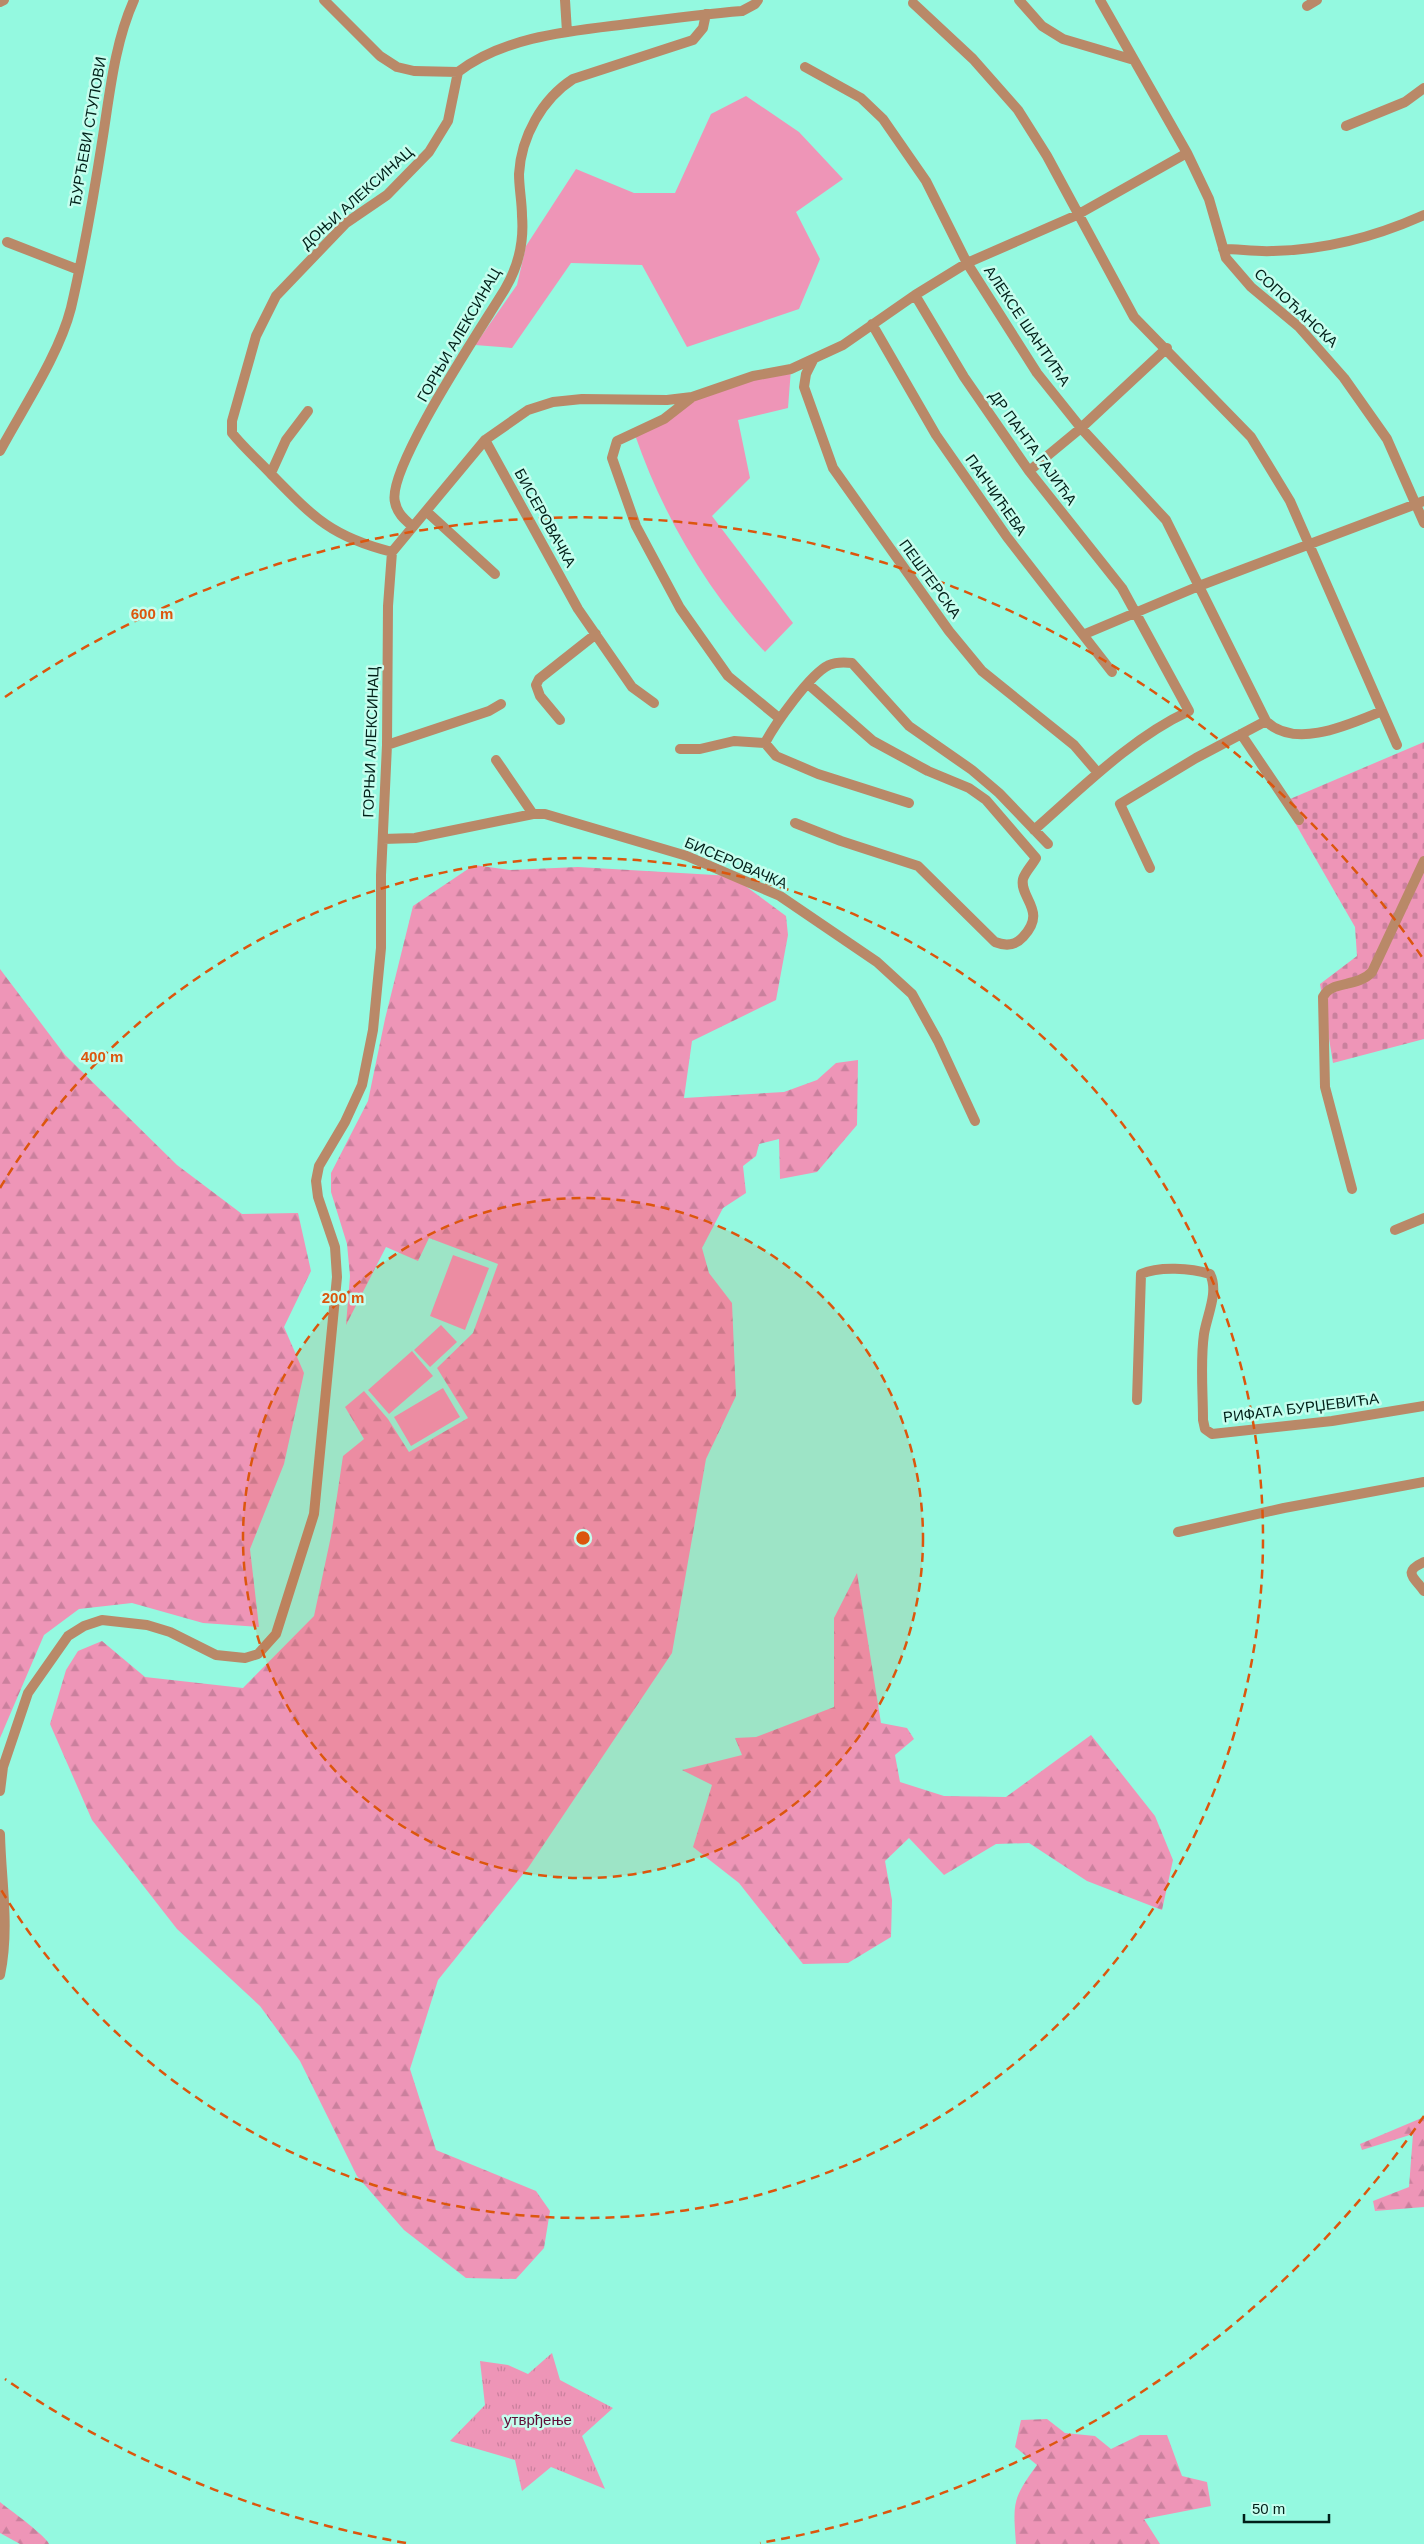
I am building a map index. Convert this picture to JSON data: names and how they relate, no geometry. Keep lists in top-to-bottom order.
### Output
{
  "streets": {
    "street": [
      "ЂУРЂЕВИ СТУПОВИ",
      "ДОЊИ АЛЕКСИНАЦ",
      "СОПОЋАНСКА",
      "АЛЕКСЕ ШАНТИЋА",
      "ГОРЊИ АЛЕКСИНАЦ",
      "ДР ПАНТА ГАЈИЋА",
      "ПАНЧИЋЕВА",
      "БИСЕРОВАЧКА",
      "ПЕШТЕРСКА",
      "РИФАТА БУРЏЕВИЋА"
    ]
  },
  "crossings": [
    ["АЛЕКСЕ ШАНТИЋА", "ДР ПАНТА ГАЈИЋА"],
    ["ГОРЊИ АЛЕКСИНАЦ", "БИСЕРОВАЧКА"],
    ["ДР ПАНТА ГАЈИЋА", "ПЕШТЕРСКА"]
  ],
  "parks": ["утврђење"],
  "scale_bar": "50 m",
  "rings": ["600 m", "400 m", "200 m"]
}
